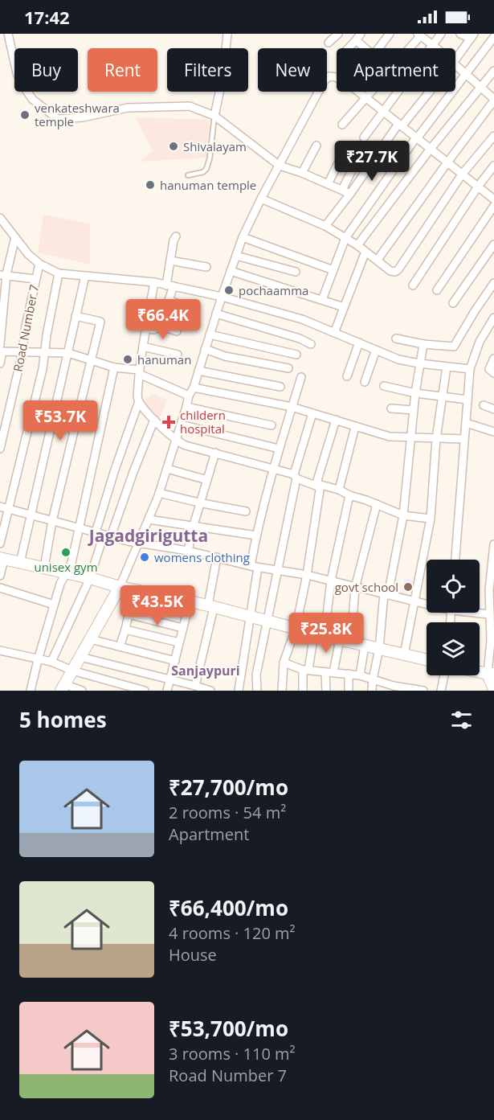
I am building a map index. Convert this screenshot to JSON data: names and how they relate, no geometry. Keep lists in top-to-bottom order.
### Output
{
  "streets": {
    "street": ["Road Number 7"]
  },
  "districts": ["Jagadgirigutta", "Sanjaypuri"],
  "places": {
    "other": [
      "venkateshwara temple",
      "Shivalayam",
      "hanuman temple",
      "pochaamma",
      "hanuman",
      "unisex gym",
      "womens clothing",
      "govt school"
    ],
    "health": ["childern hospital"]
  },
  "page": {
    "status": "17:42",
    "chip": [
      "Buy",
      "Rent",
      "Filters",
      "New",
      "Apartment"
    ],
    "price": [
      "₹27.7K",
      "₹66.4K",
      "₹53.7K",
      "₹43.5K",
      "₹25.8K"
    ],
    "heading": "5 homes",
    "list": [
      {
        "name": "₹27,700/mo",
        "note": "2 rooms · 54 m² · Apartment"
      },
      {
        "name": "₹66,400/mo",
        "note": "4 rooms · 120 m² · House"
      },
      {
        "name": "₹53,700/mo",
        "note": "3 rooms · 110 m² · Road Number 7"
      }
    ]
  }
}
